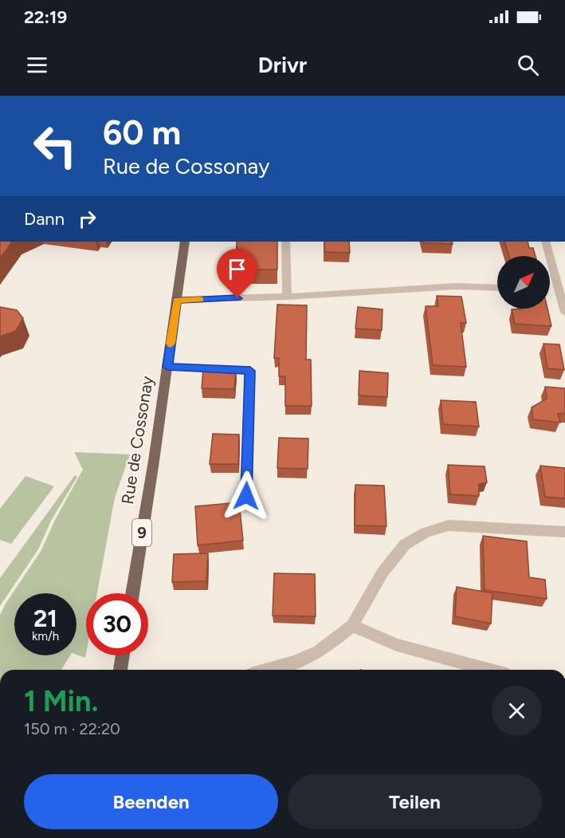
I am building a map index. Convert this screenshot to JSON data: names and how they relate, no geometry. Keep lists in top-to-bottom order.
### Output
{
  "streets": {
    "main road": ["Rue de Cossonay", "9"]
  },
  "north": "top right",
  "page": {
    "status": "22:19",
    "header": "Drivr",
    "turn": ["60 m", "Rue de Cossonay"],
    "then": "Dann",
    "speed": "21 km/h",
    "limit": "30",
    "heading": ["1 Min.", "150 m · 22:20"],
    "buttons": ["Beenden", "Teilen"]
  }
}
